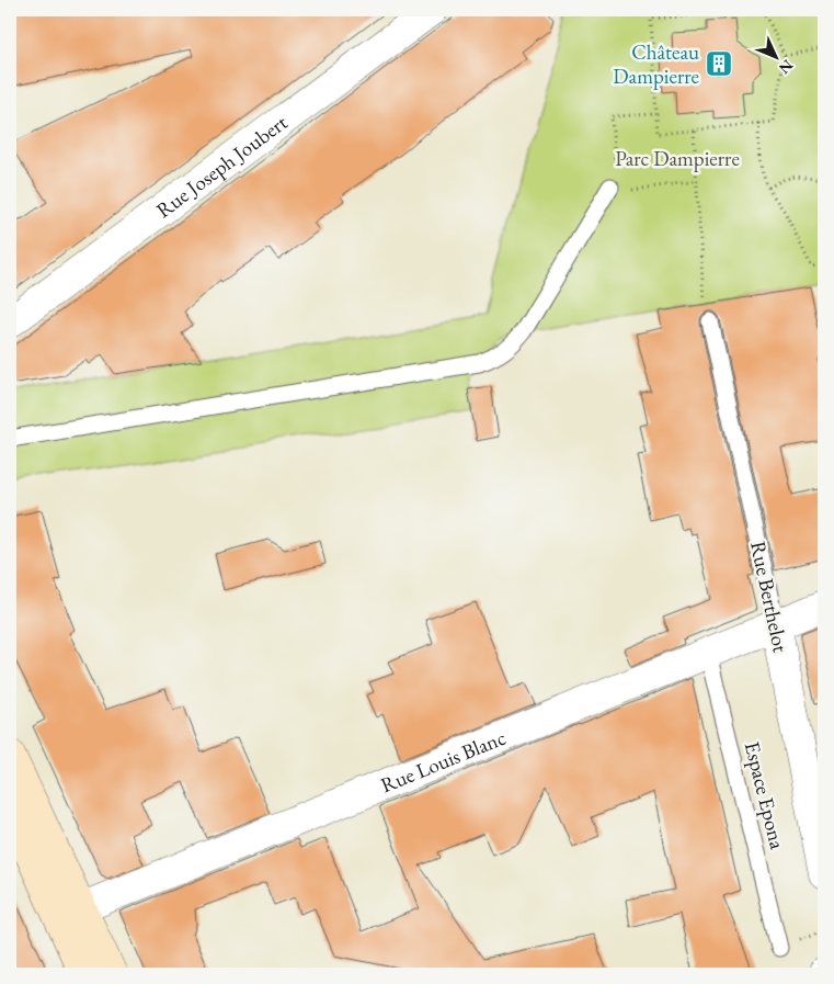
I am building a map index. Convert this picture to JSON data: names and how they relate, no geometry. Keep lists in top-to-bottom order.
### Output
{
  "streets": {
    "street": ["Rue Joseph Joubert", "Rue Berthelot", "Rue Louis Blanc"],
    "lane": ["Espace Epona"]
  },
  "crossings": [
    ["Rue Berthelot", "Rue Louis Blanc"],
    ["Rue Louis Blanc", "Espace Epona"]
  ],
  "parks": ["Parc Dampierre"],
  "places": {
    "building": ["Château Dampierre"]
  },
  "north": "bottom right"
}
